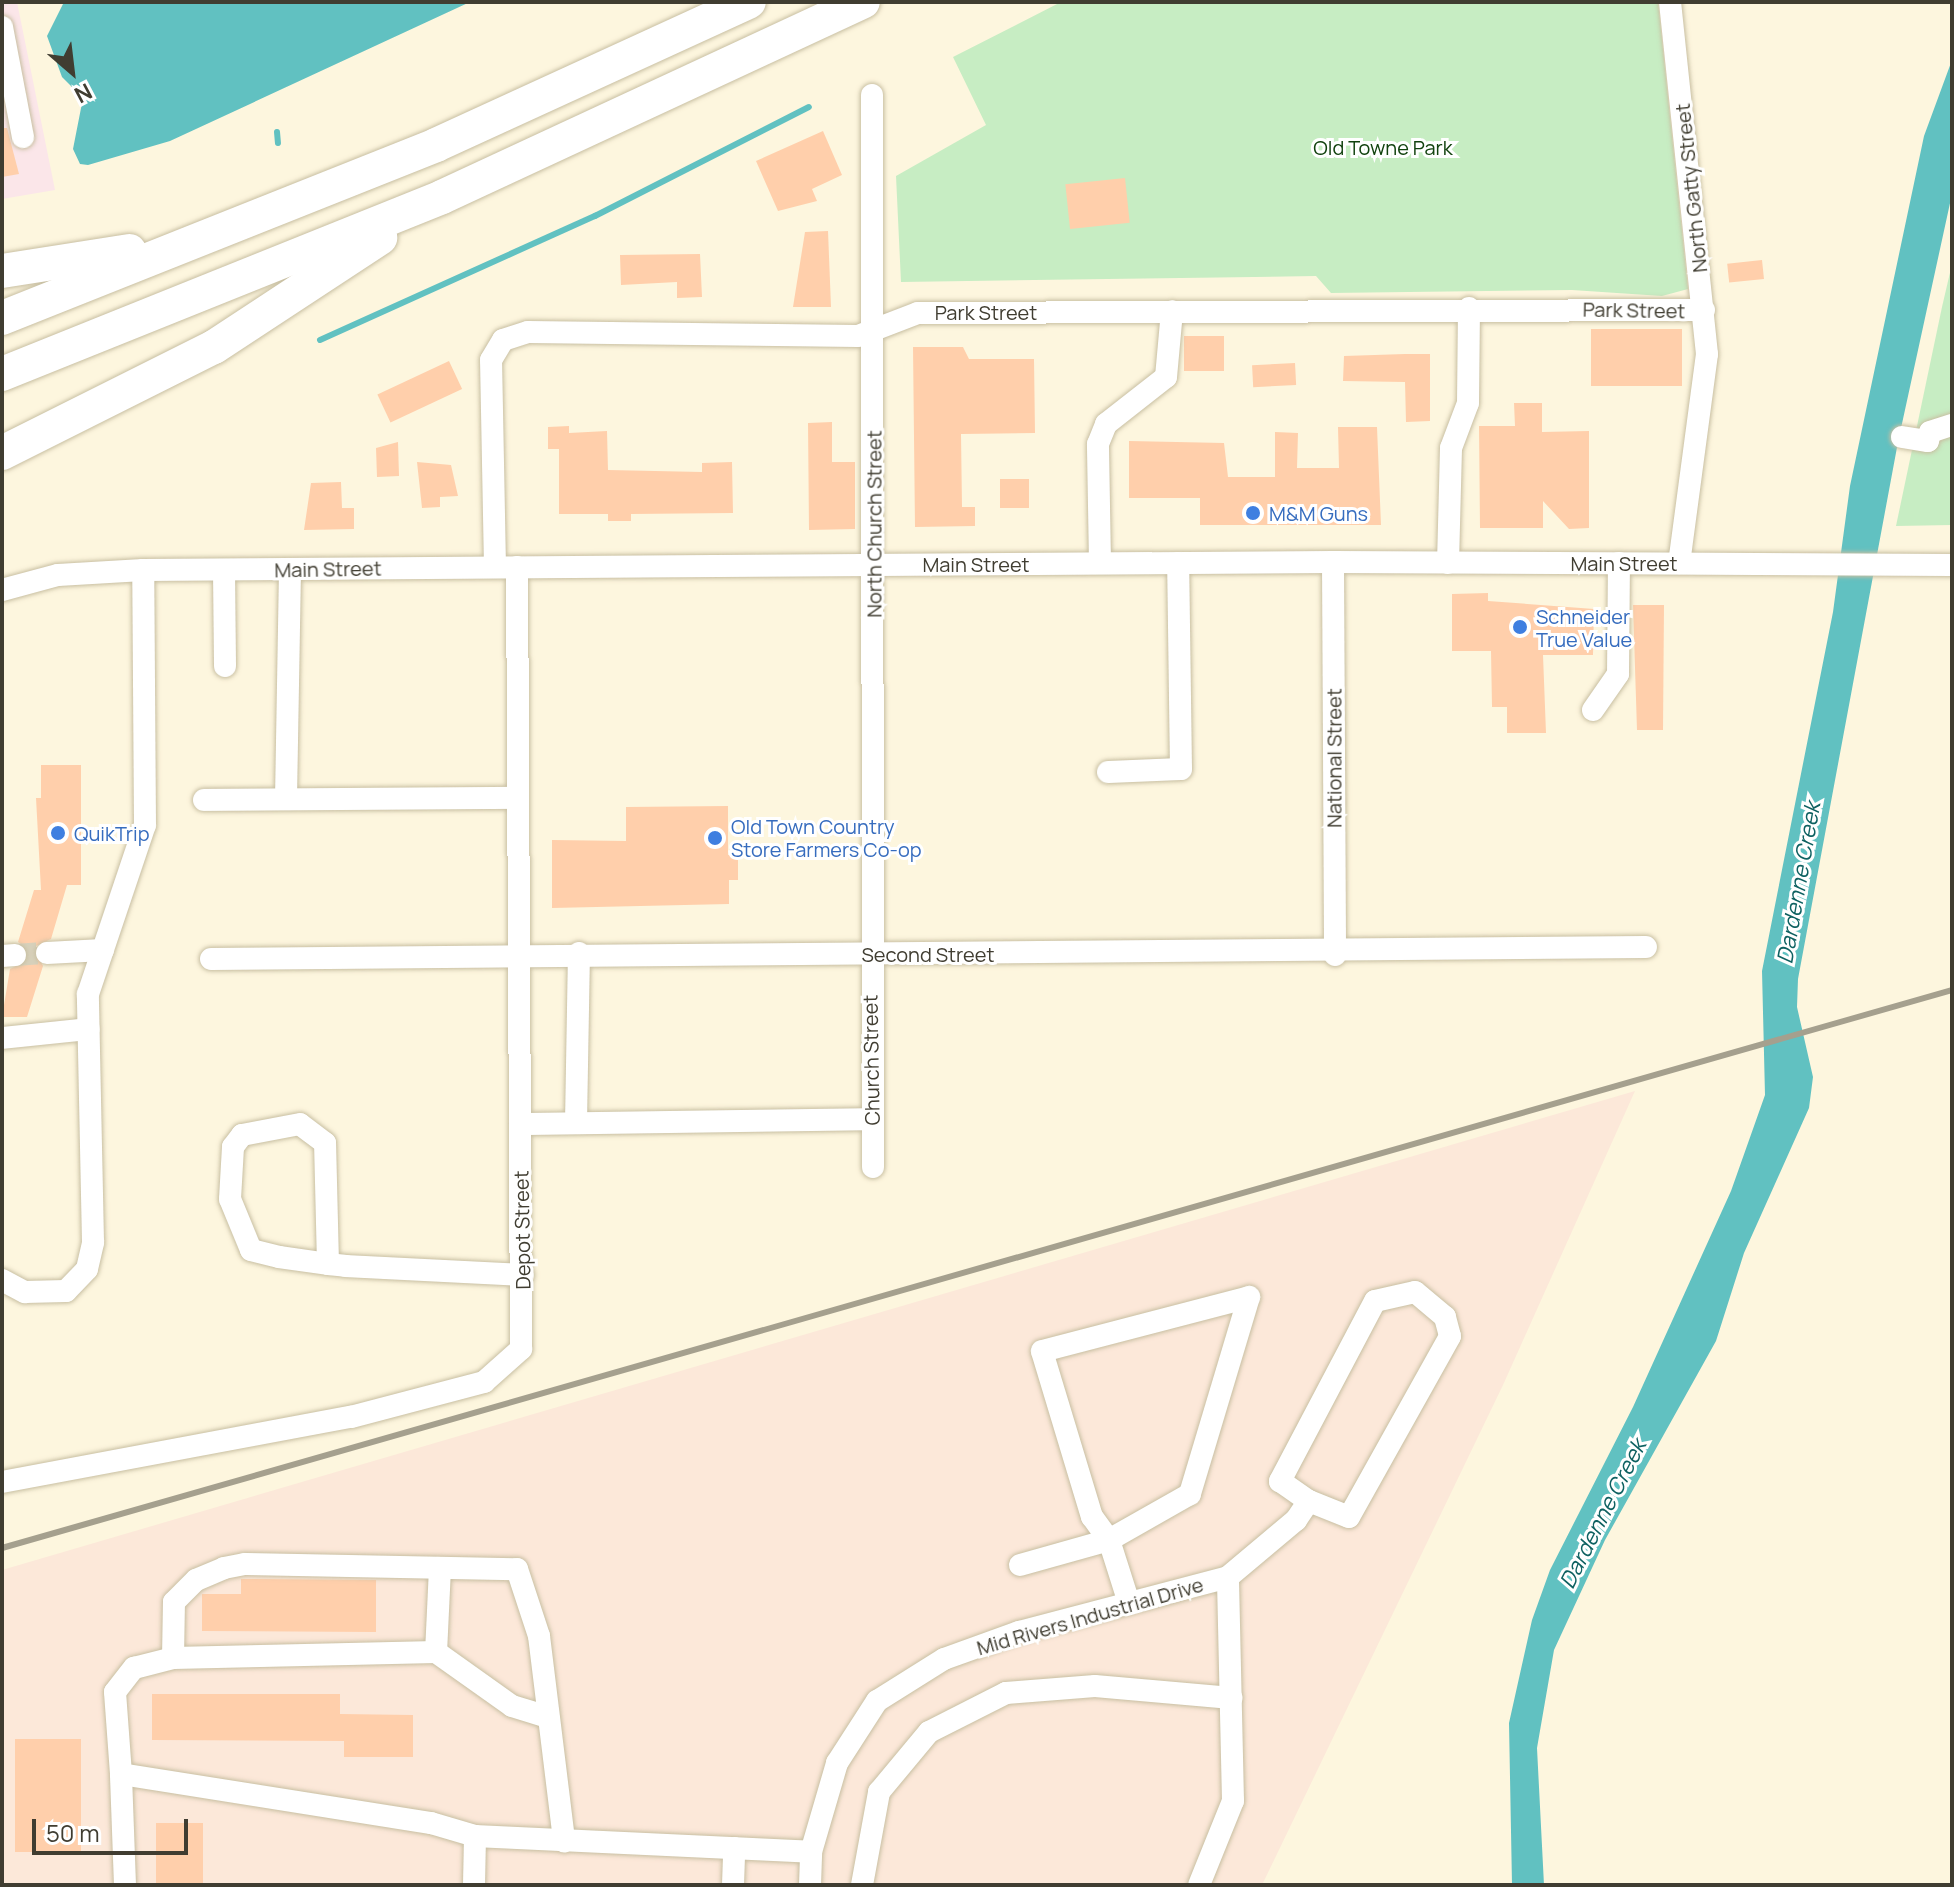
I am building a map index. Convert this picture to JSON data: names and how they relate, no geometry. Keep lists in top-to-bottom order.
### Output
{
  "streets": {
    "street": [
      "North Gatty Street",
      "Park Street",
      "North Church Street",
      "Main Street",
      "National Street",
      "Second Street",
      "Church Street",
      "Depot Street",
      "Mid Rivers Industrial Drive"
    ]
  },
  "crossings": [
    ["North Gatty Street", "Park Street"],
    ["North Gatty Street", "Main Street"],
    ["Park Street", "North Church Street"],
    ["Park Street", "Main Street"],
    ["Park Street", "Depot Street"],
    ["North Church Street", "Main Street"],
    ["North Church Street", "Second Street"],
    ["North Church Street", "Church Street"],
    ["Main Street", "National Street"],
    ["Main Street", "Depot Street"],
    ["National Street", "Second Street"],
    ["Second Street", "Church Street"],
    ["Second Street", "Depot Street"]
  ],
  "water": ["Dardenne Creek"],
  "parks": ["Old Towne Park"],
  "places": [
    "M&M Guns",
    "Schneider True Value",
    "QuikTrip",
    "Old Town Country Store Farmers Co-op"
  ],
  "scale_bar": "50 m",
  "north": "bottom right"
}
